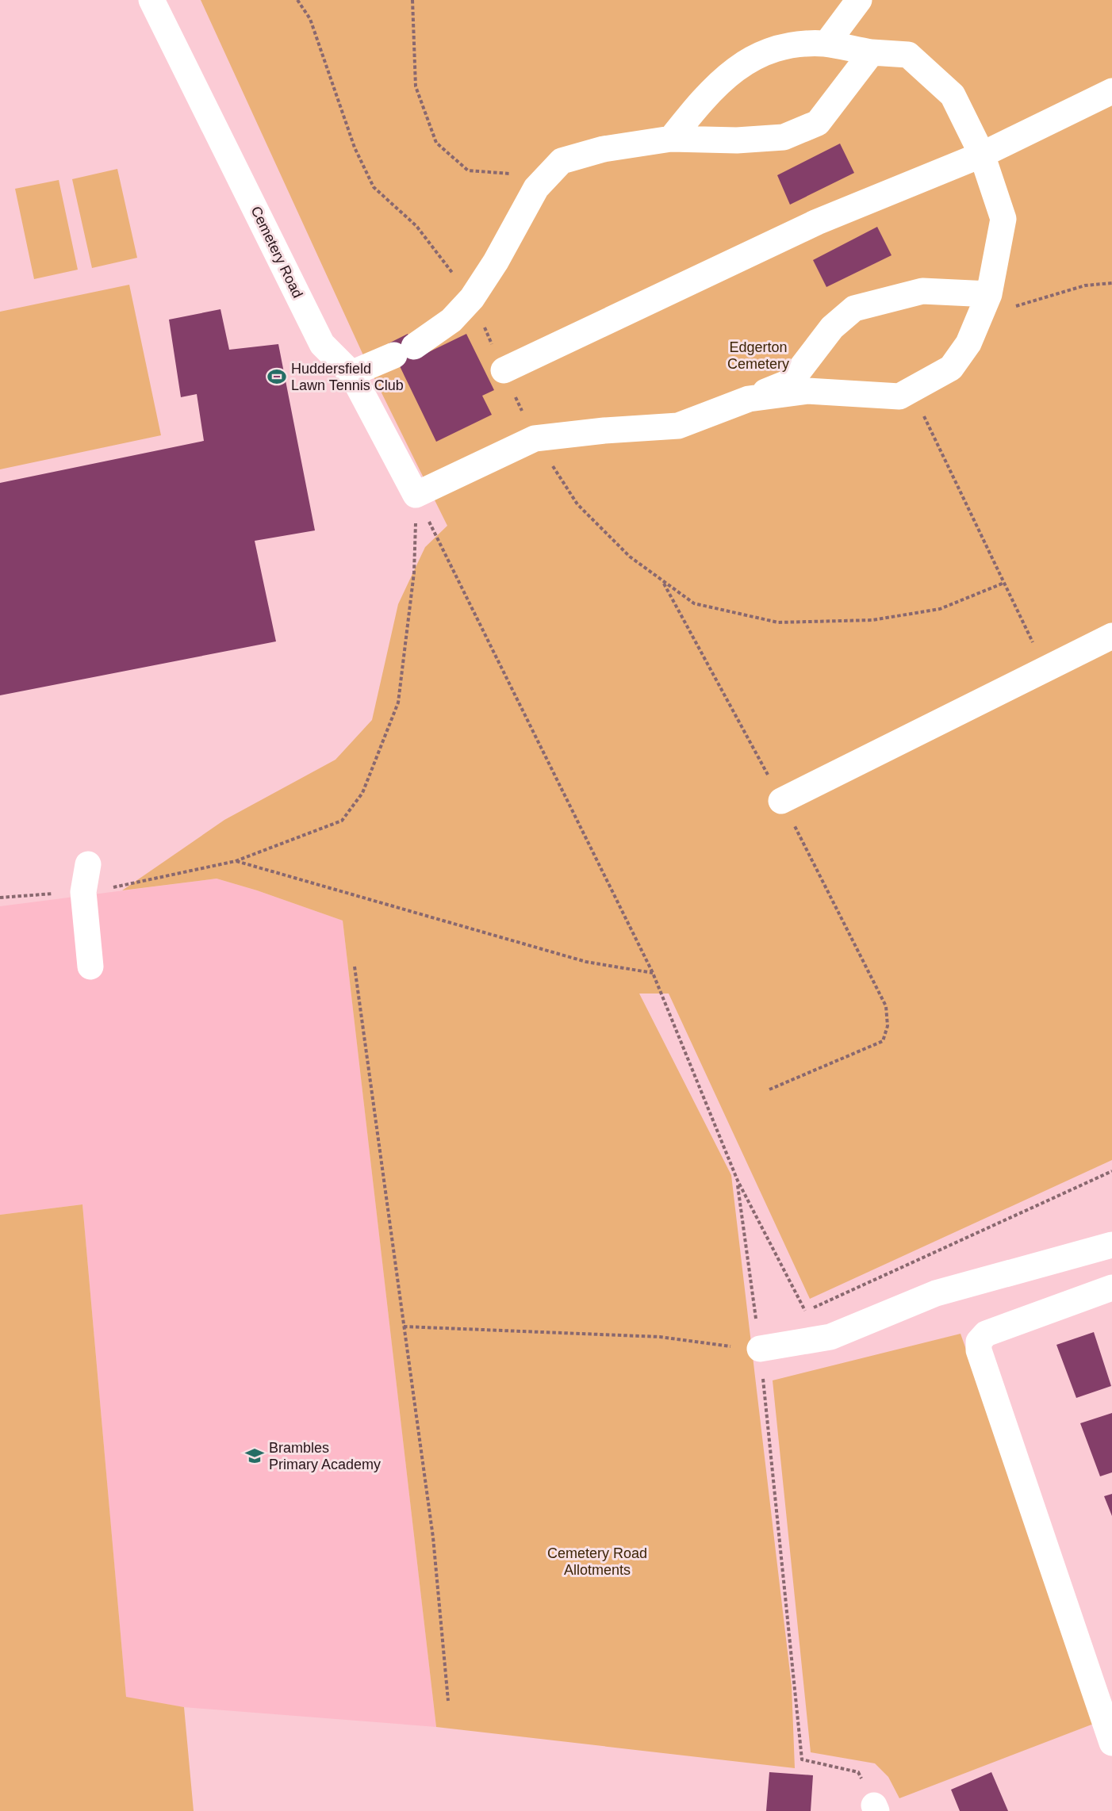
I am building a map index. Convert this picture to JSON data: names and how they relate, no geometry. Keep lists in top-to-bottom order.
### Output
{
  "streets": {
    "street": ["Cemetery Road"]
  },
  "parks": ["Edgerton Cemetery", "Cemetery Road Allotments"],
  "places": {
    "sports": ["Huddersfield Lawn Tennis Club"],
    "school or university": ["Brambles Primary Academy"]
  }
}
